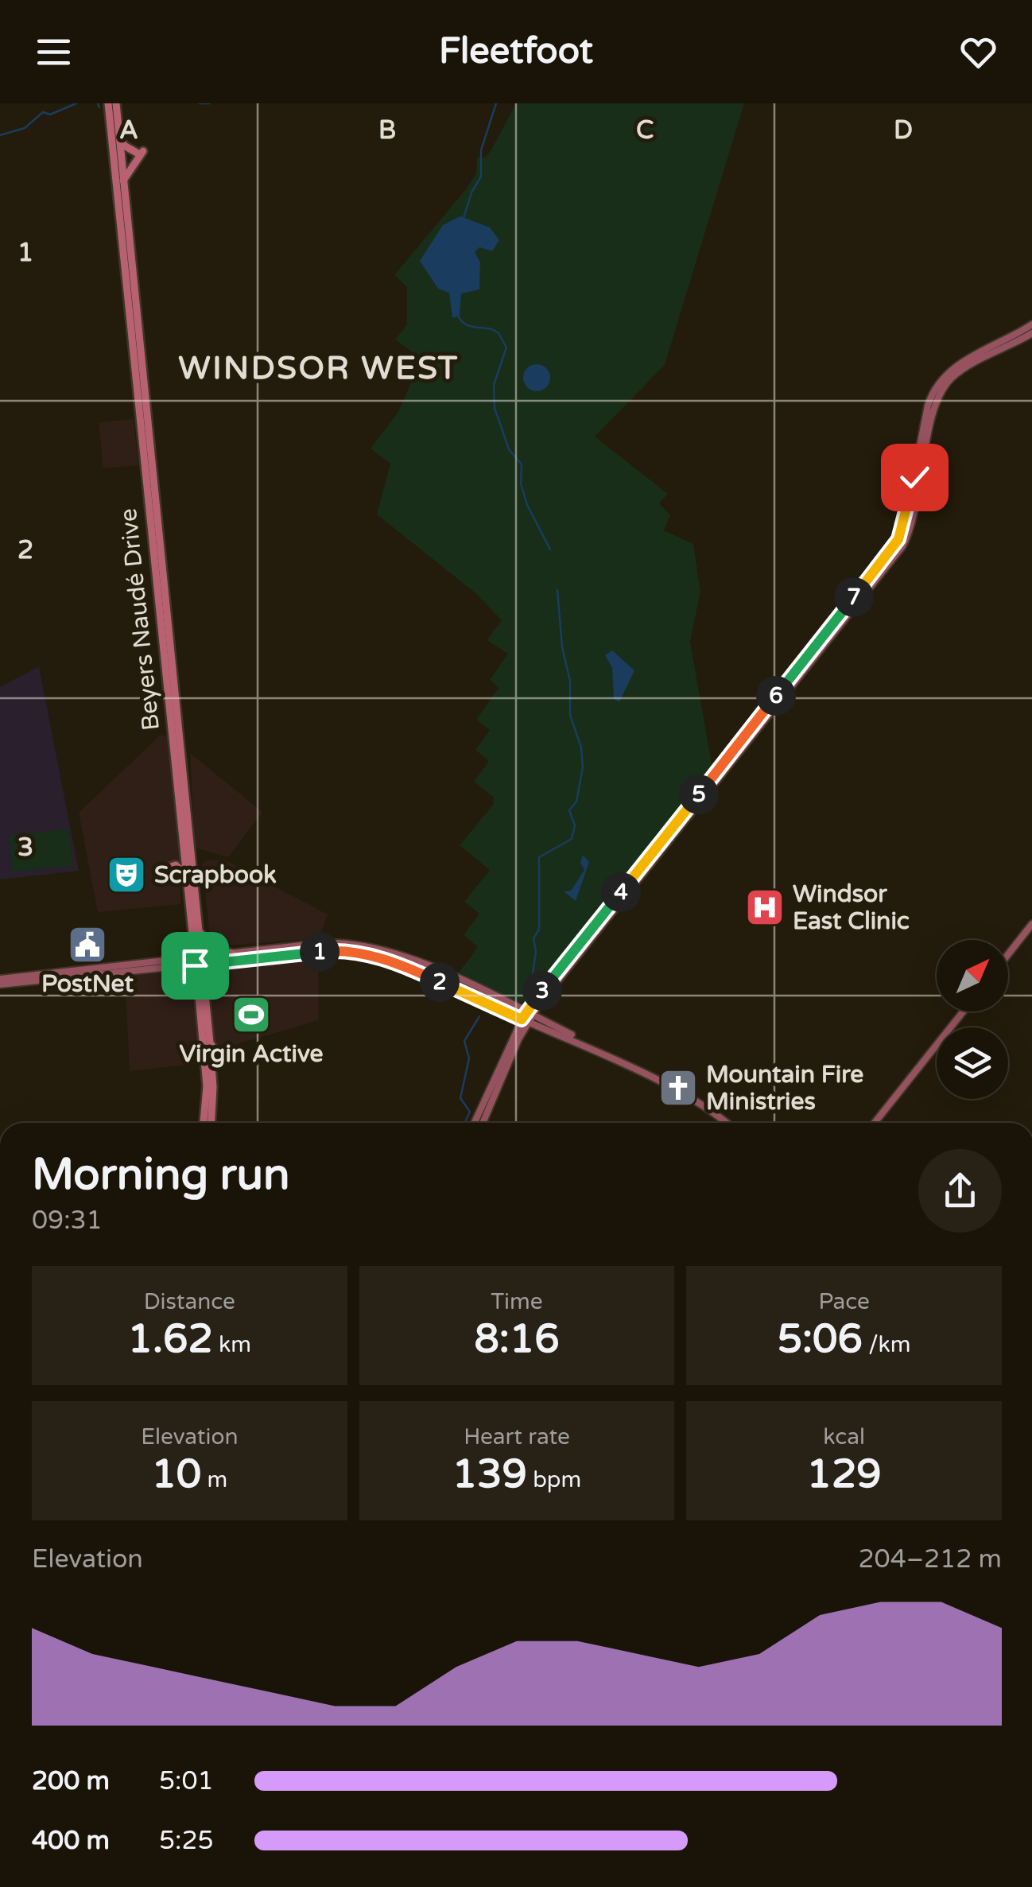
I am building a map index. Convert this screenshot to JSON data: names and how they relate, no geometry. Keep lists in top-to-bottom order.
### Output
{
  "streets": {
    "main road": ["Beyers Naudé Drive"]
  },
  "districts": ["WINDSOR WEST"],
  "places": {
    "theatre": ["Scrapbook"],
    "hospital": ["Windsor East Clinic"],
    "public building": ["PostNet"],
    "sports": ["Virgin Active"],
    "church": ["Mountain Fire Ministries"]
  },
  "north": "top right",
  "page": {
    "header": "Fleetfoot",
    "pins": [
      "7",
      "6",
      "5",
      "4",
      "1",
      "2",
      "3"
    ],
    "heading": ["Morning run", "09:31"],
    "stats": [
      ["Distance", "1.62 km"],
      ["Time", "8:16"],
      ["Pace", "5:06 /km"],
      ["Elevation", "10 m"],
      ["Heart rate", "139 bpm"],
      ["kcal", "129"]
    ],
    "chart": ["Elevation", "204–212 m"],
    "list": [
      {
        "name": "200 m",
        "note": "5:01"
      },
      {
        "name": "400 m",
        "note": "5:25"
      }
    ]
  },
  "grid": {
    "columns": [
      "A",
      "B",
      "C",
      "D"
    ],
    "rows": ["1", "2", "3"]
  }
}
